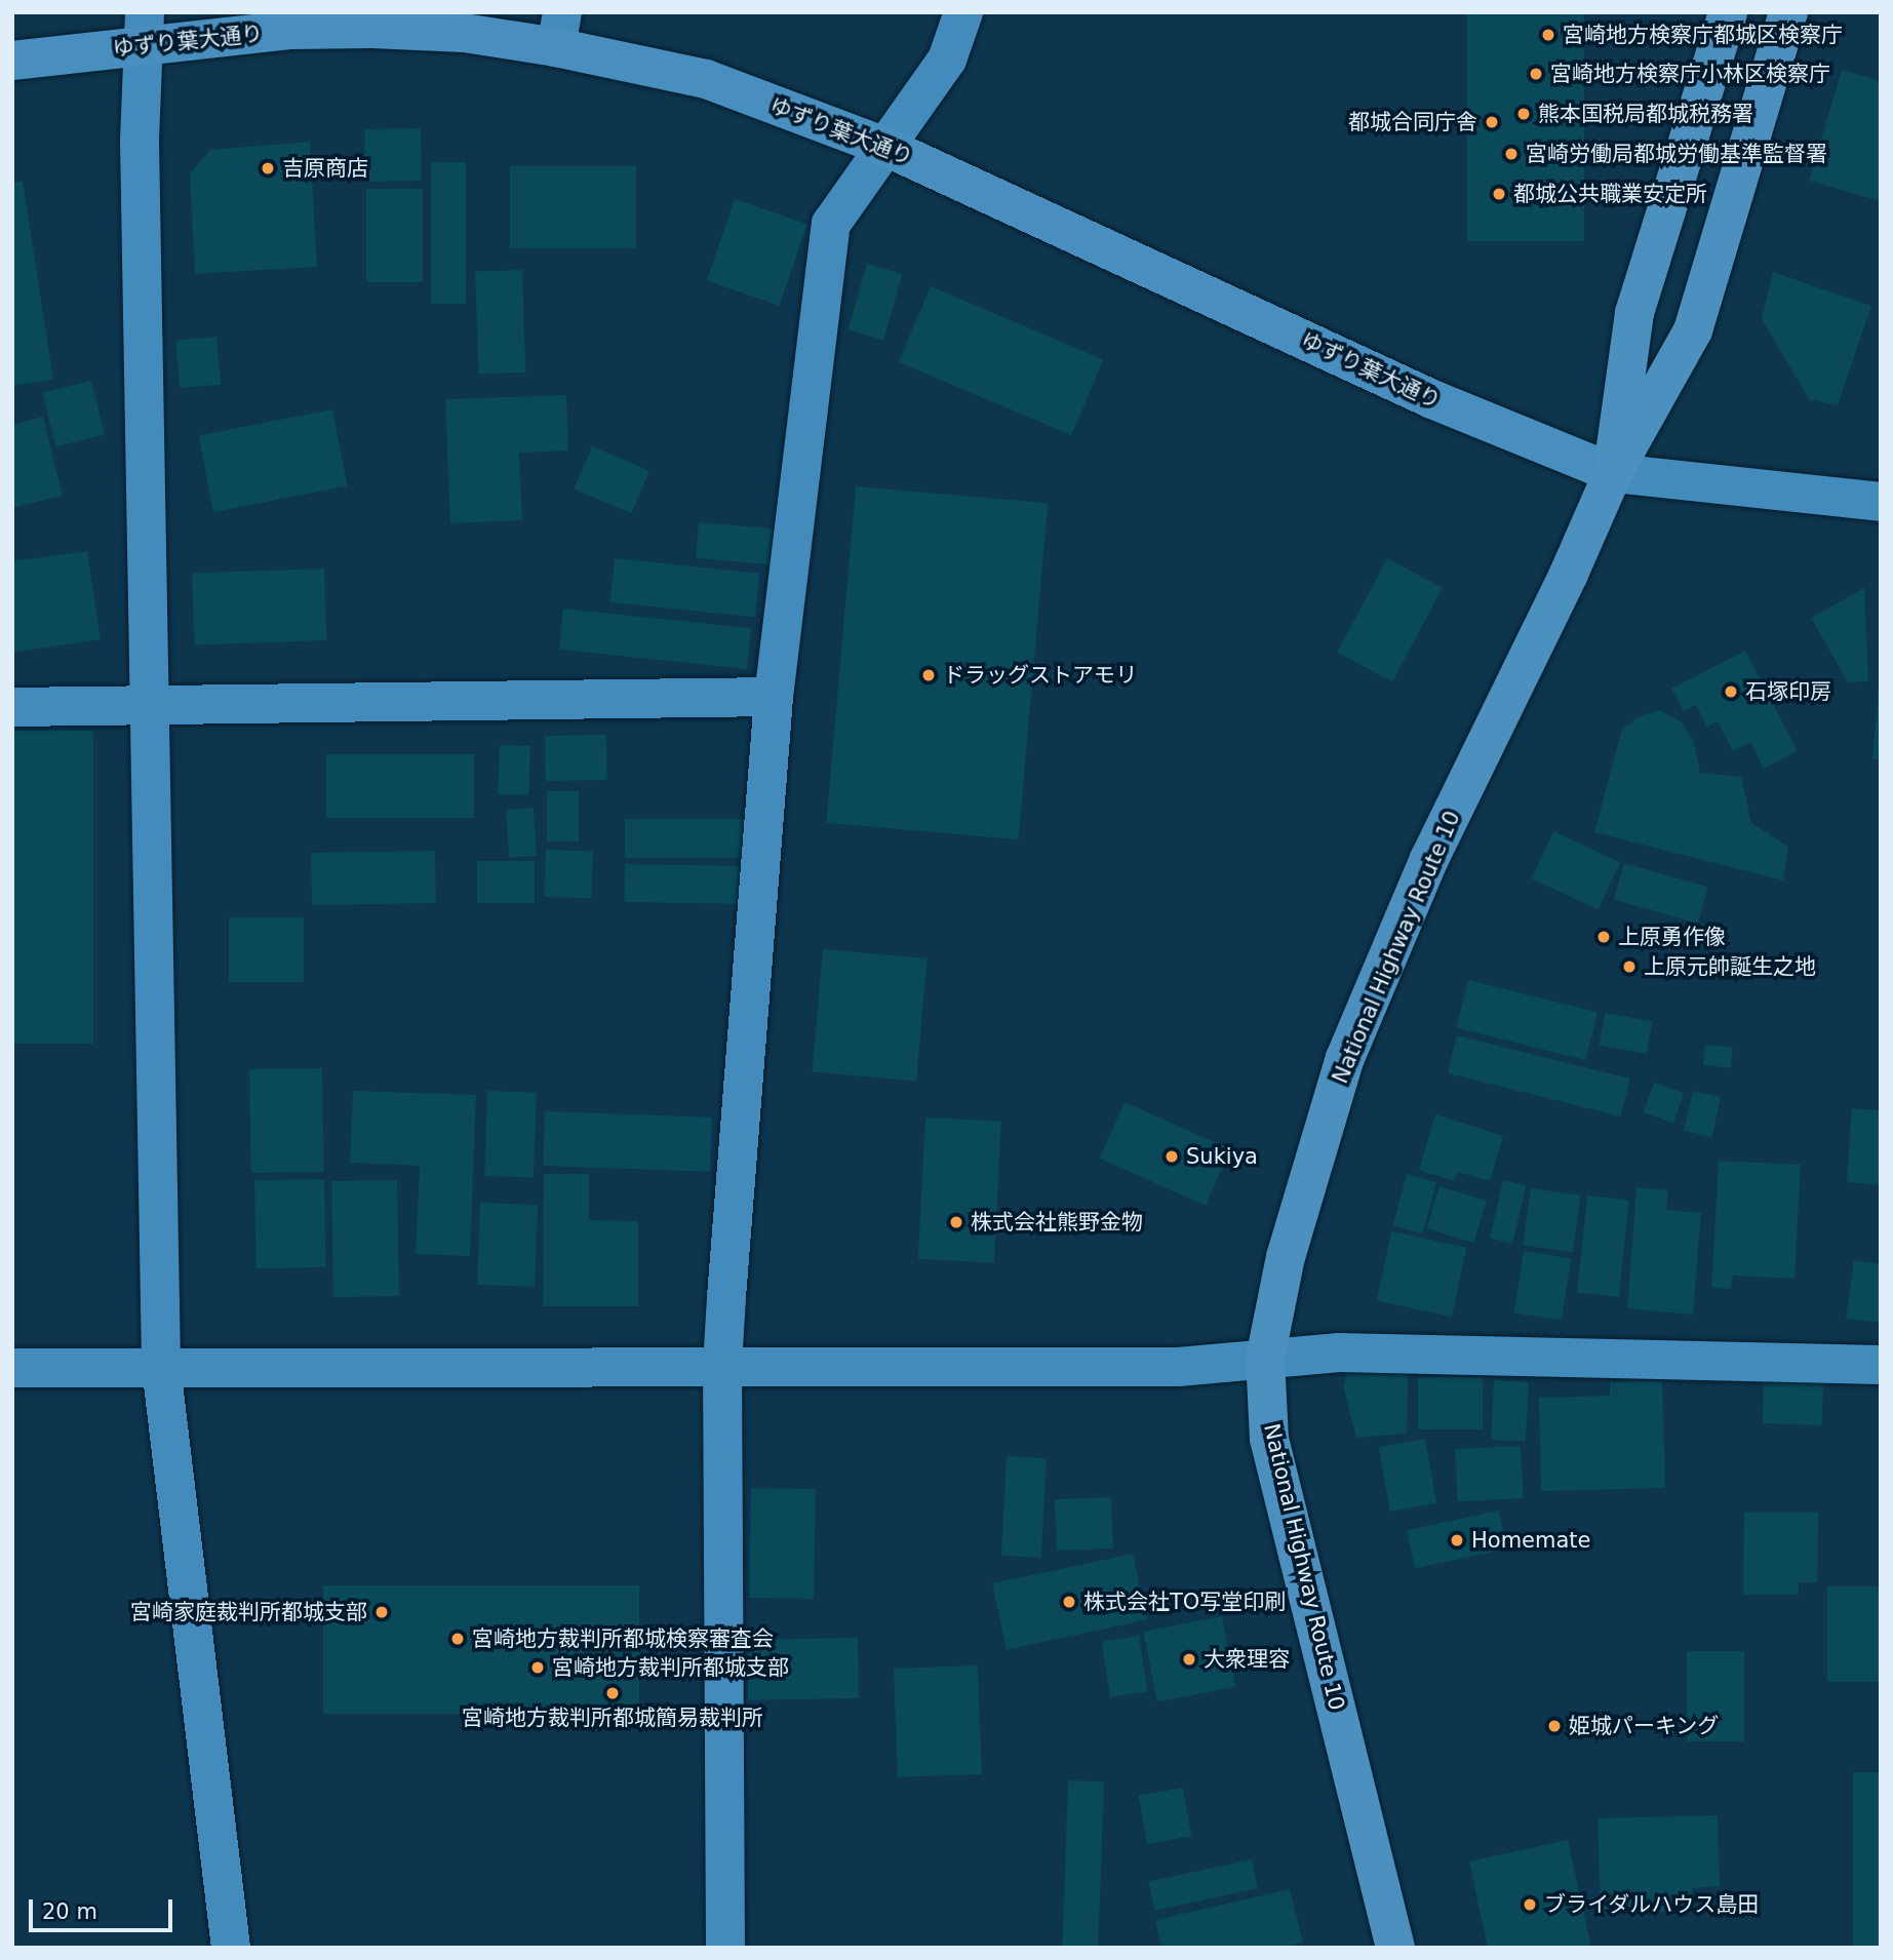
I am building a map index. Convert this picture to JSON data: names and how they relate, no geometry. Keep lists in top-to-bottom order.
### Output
{
  "streets": {
    "highway": ["National Highway Route 10"],
    "main road": ["ゆずり葉大通り"]
  },
  "crossings": [
    ["ゆずり葉大通り", "National Highway Route 10"]
  ],
  "places": [
    "宮崎地方検察庁都城区検察庁",
    "宮崎地方検察庁小林区検察庁",
    "熊本国税局都城税務署",
    "都城合同庁舎",
    "宮崎労働局都城労働基準監督署",
    "吉原商店",
    "都城公共職業安定所",
    "ドラッグストアモリ",
    "石塚印房",
    "上原勇作像",
    "上原元帥誕生之地",
    "Sukiya",
    "株式会社熊野金物",
    "Homemate",
    "株式会社TO写堂印刷",
    "宮崎家庭裁判所都城支部",
    "宮崎地方裁判所都城検察審査会",
    "大衆理容",
    "宮崎地方裁判所都城支部",
    "宮崎地方裁判所都城簡易裁判所",
    "姫城パーキング",
    "ブライダルハウス島田"
  ],
  "scale_bar": "20 m"
}
